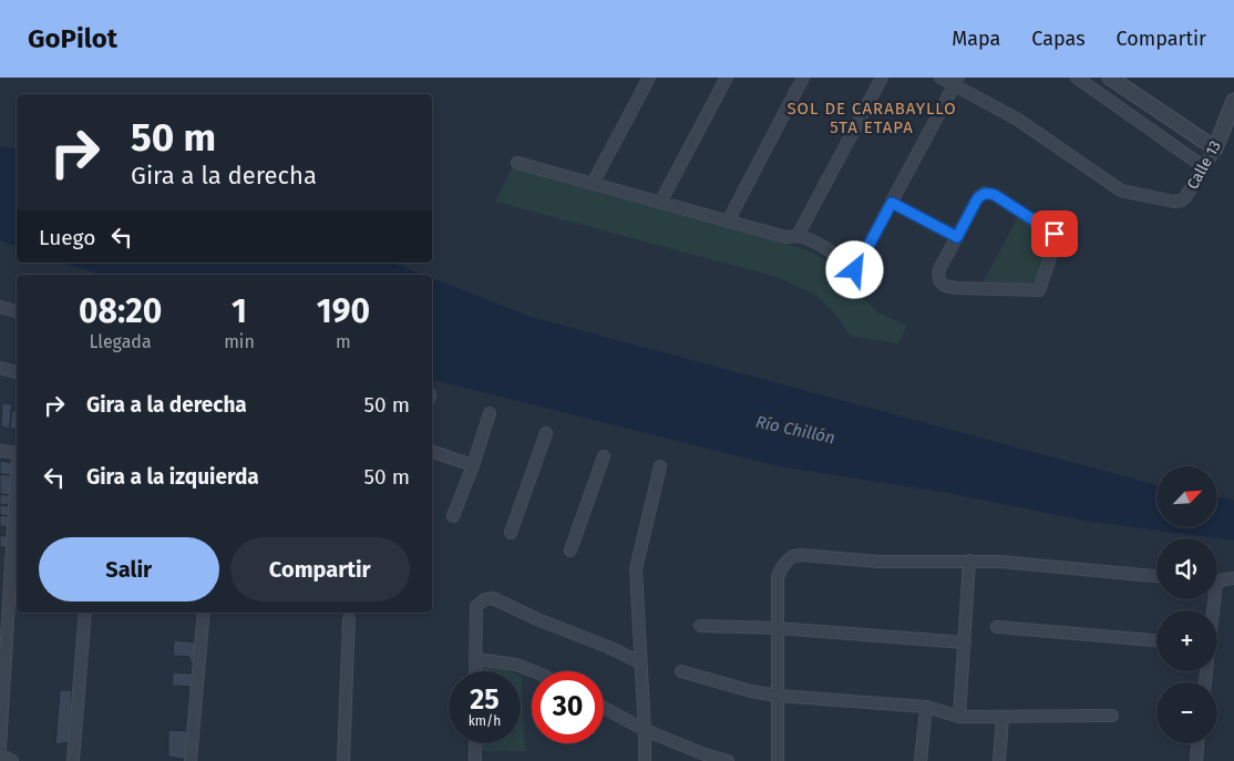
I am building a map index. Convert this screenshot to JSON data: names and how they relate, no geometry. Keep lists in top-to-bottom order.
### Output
{
  "streets": {
    "street": ["Calle 13"]
  },
  "districts": ["SOL DE CARABAYLLO 5TA ETAPA"],
  "water": ["Río Chillón"],
  "north": "top right",
  "page": {
    "header": "GoPilot",
    "nav": ["Mapa", "Capas", "Compartir"],
    "turn": ["50 m", "Gira a la derecha"],
    "then": "Luego",
    "eta": [
      "08:20",
      "Llegada",
      "1",
      "min",
      "190",
      "m"
    ],
    "list": [
      {
        "name": "Gira a la derecha",
        "value": "50 m"
      },
      {
        "name": "Gira a la izquierda",
        "value": "50 m"
      }
    ],
    "map_buttons": ["+", "−"],
    "buttons": ["Salir", "Compartir"],
    "speed": "25 km/h",
    "limit": "30"
  }
}
